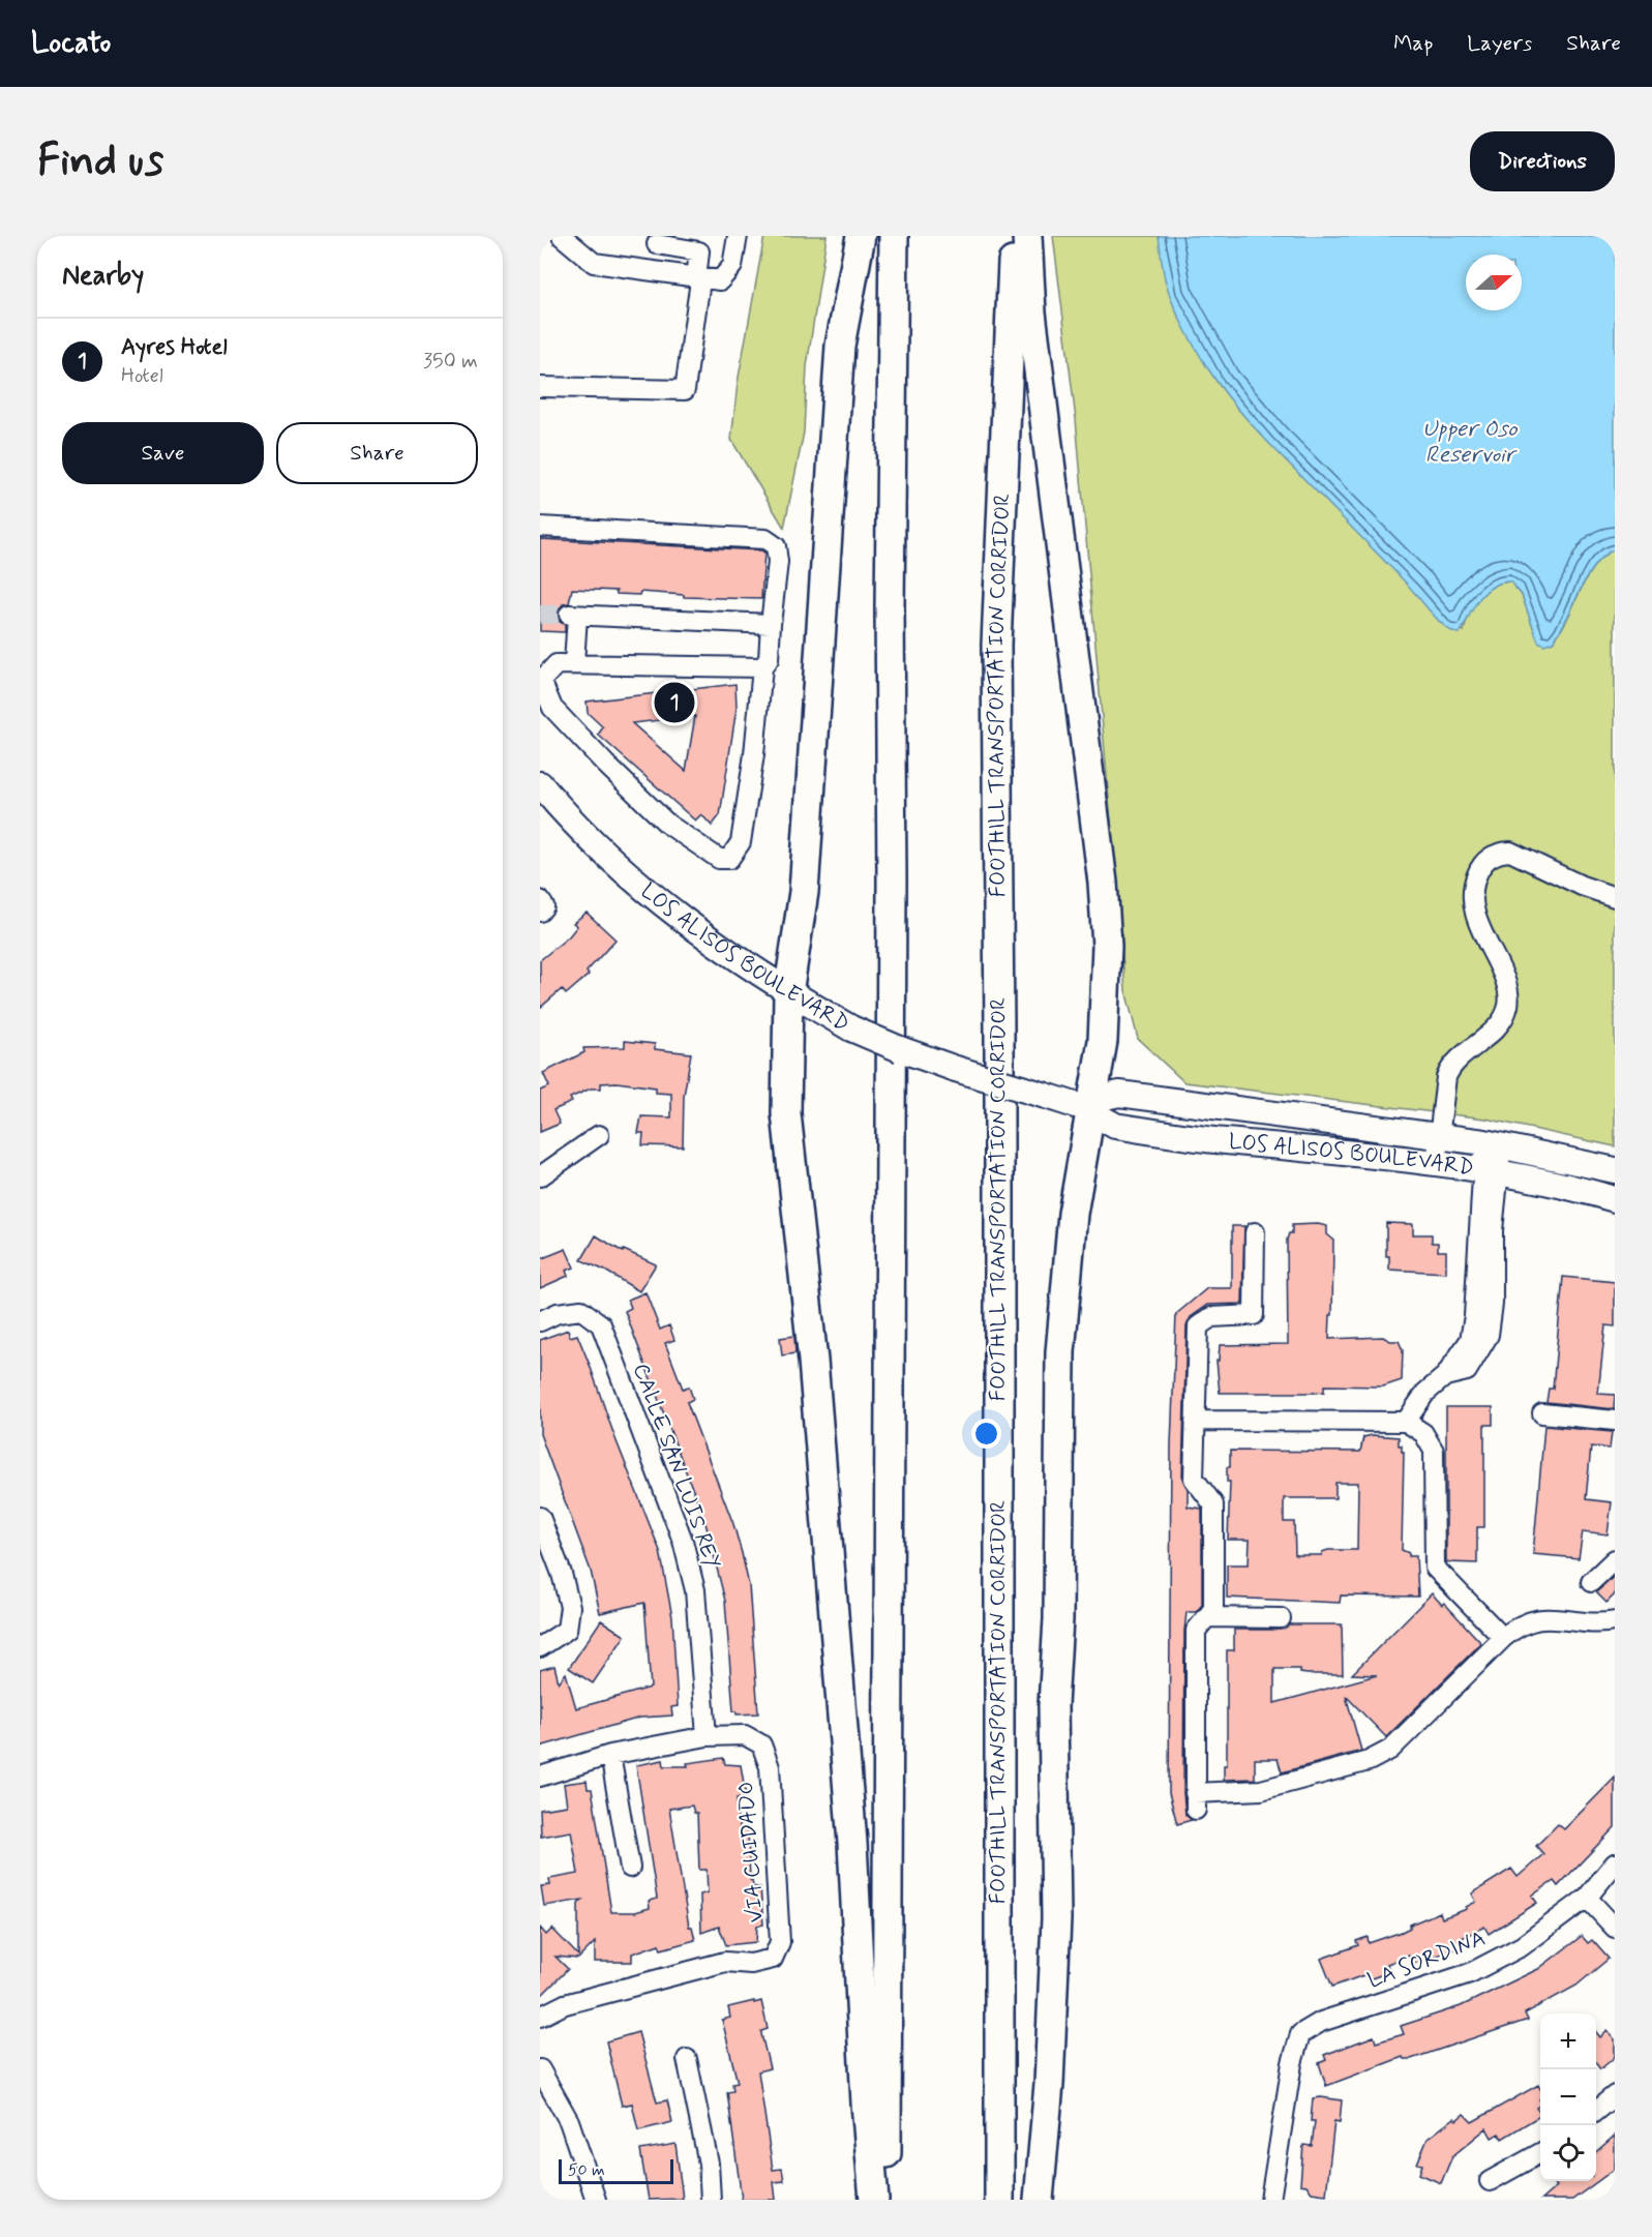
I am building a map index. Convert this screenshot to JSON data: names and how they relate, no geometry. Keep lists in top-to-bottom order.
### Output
{
  "streets": {
    "highway": ["FOOTHILL TRANSPORTATION CORRIDOR"],
    "main road": ["LOS ALISOS BOULEVARD"],
    "street": ["CALLE SAN LUIS REY", "VIA CUIDADO", "LA SORDINA"]
  },
  "crossings": [
    ["CALLE SAN LUIS REY", "VIA CUIDADO"]
  ],
  "water": ["Upper Oso Reservoir"],
  "scale_bar": "50 m",
  "north": "right",
  "page": {
    "header": "Locato",
    "nav": ["Map", "Layers", "Share"],
    "buttons": [
      "Directions",
      ["Save", "Share"]
    ],
    "title": "Find us",
    "heading": "Nearby",
    "list": [
      {
        "mark": "1",
        "name": "Ayres Hotel",
        "note": "Hotel",
        "value": "350 m"
      }
    ],
    "pins": "1",
    "map_buttons": ["+", "−"],
    "scale": "50 m"
  }
}
